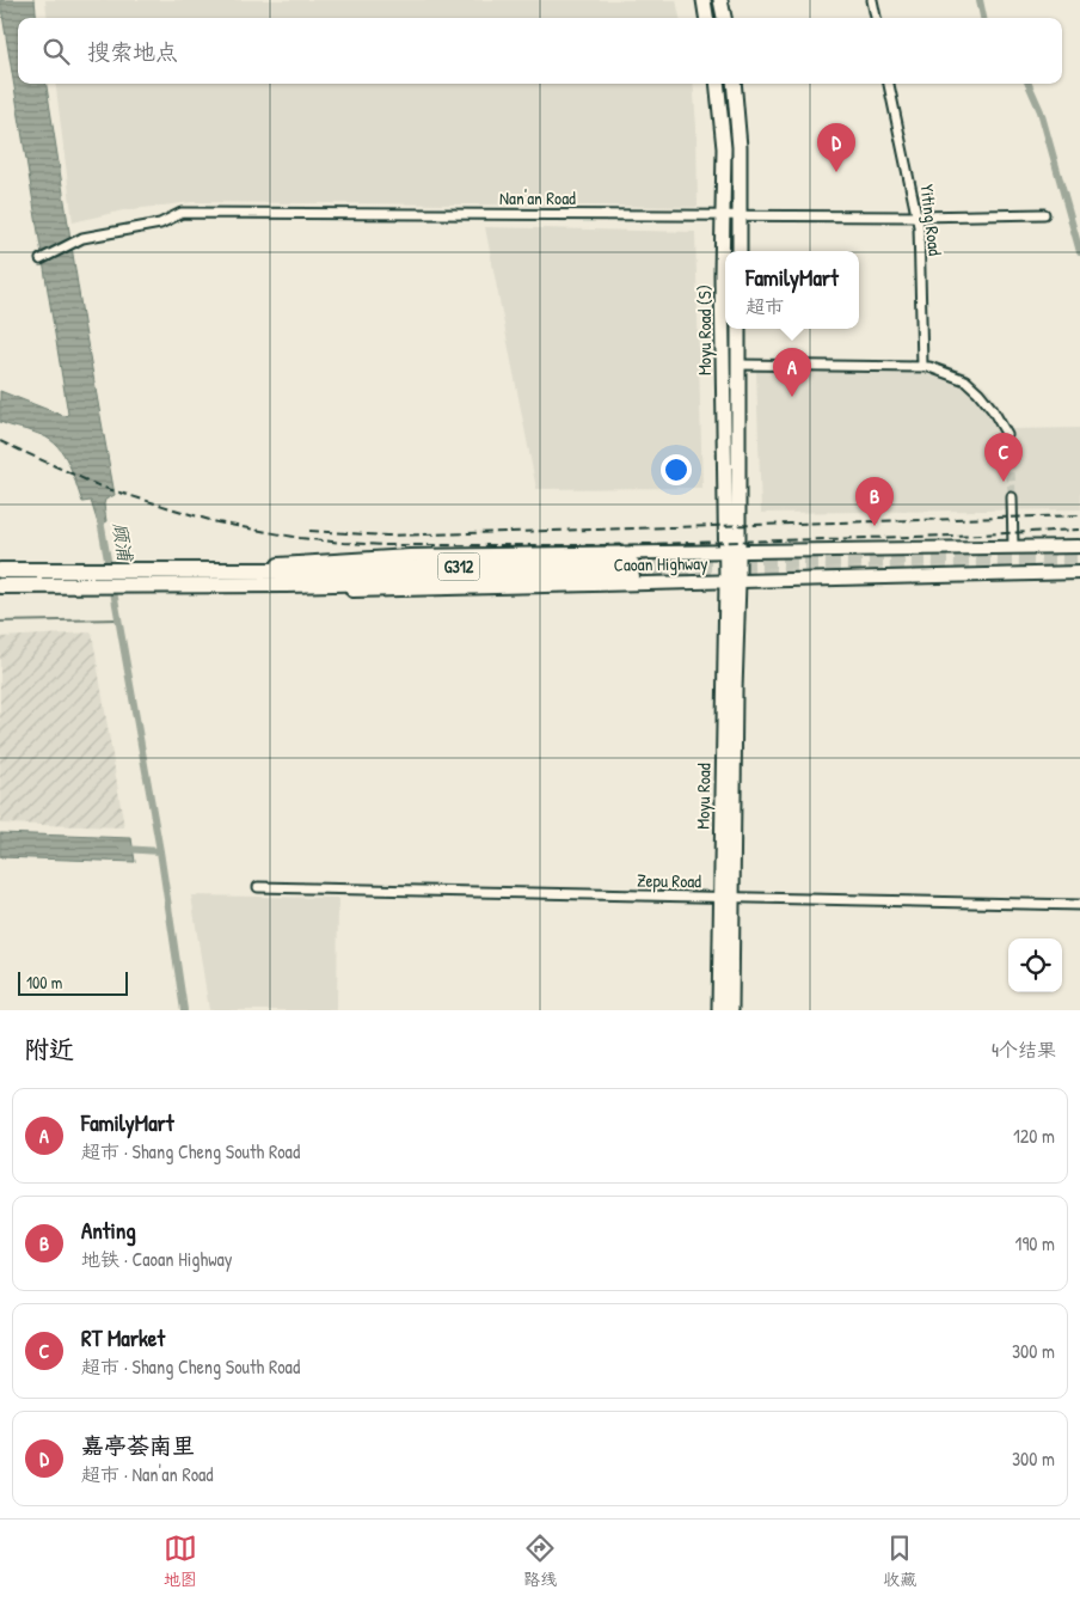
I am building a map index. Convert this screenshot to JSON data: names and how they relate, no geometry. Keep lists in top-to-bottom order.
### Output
{
  "streets": {
    "highway": ["Caoan Highway", "G312"],
    "main road": ["Moyu Road (S)", "Moyu Road"],
    "street": ["Nan'an Road", "Yiting Road", "Zepu Road"]
  },
  "crossings": [
    ["Nan'an Road", "Yiting Road"],
    ["Nan'an Road", "Moyu Road (S)"],
    ["Moyu Road (S)", "Caoan Highway"],
    ["Moyu Road (S)", "Moyu Road"],
    ["Caoan Highway", "Moyu Road"],
    ["Moyu Road", "Zepu Road"]
  ],
  "water": ["顾浦"],
  "scale_bar": "100 m",
  "page": {
    "search": "搜索地点",
    "pins": [
      "D",
      "A",
      "C",
      "B"
    ],
    "popup": ["FamilyMart", "超市"],
    "scale": "100 m",
    "heading": ["附近", "4个结果"],
    "list": [
      {
        "mark": "A",
        "name": "FamilyMart",
        "note": "超市 · Shang Cheng South Road",
        "value": "120 m"
      },
      {
        "mark": "B",
        "name": "Anting",
        "note": "地铁 · Caoan Highway",
        "value": "190 m"
      },
      {
        "mark": "C",
        "name": "RT Market",
        "note": "超市 · Shang Cheng South Road",
        "value": "300 m"
      },
      {
        "mark": "D",
        "name": "嘉亭荟南里",
        "note": "超市 · Nan'an Road",
        "value": "300 m"
      }
    ],
    "nav": ["地图", "路线", "收藏"]
  }
}
